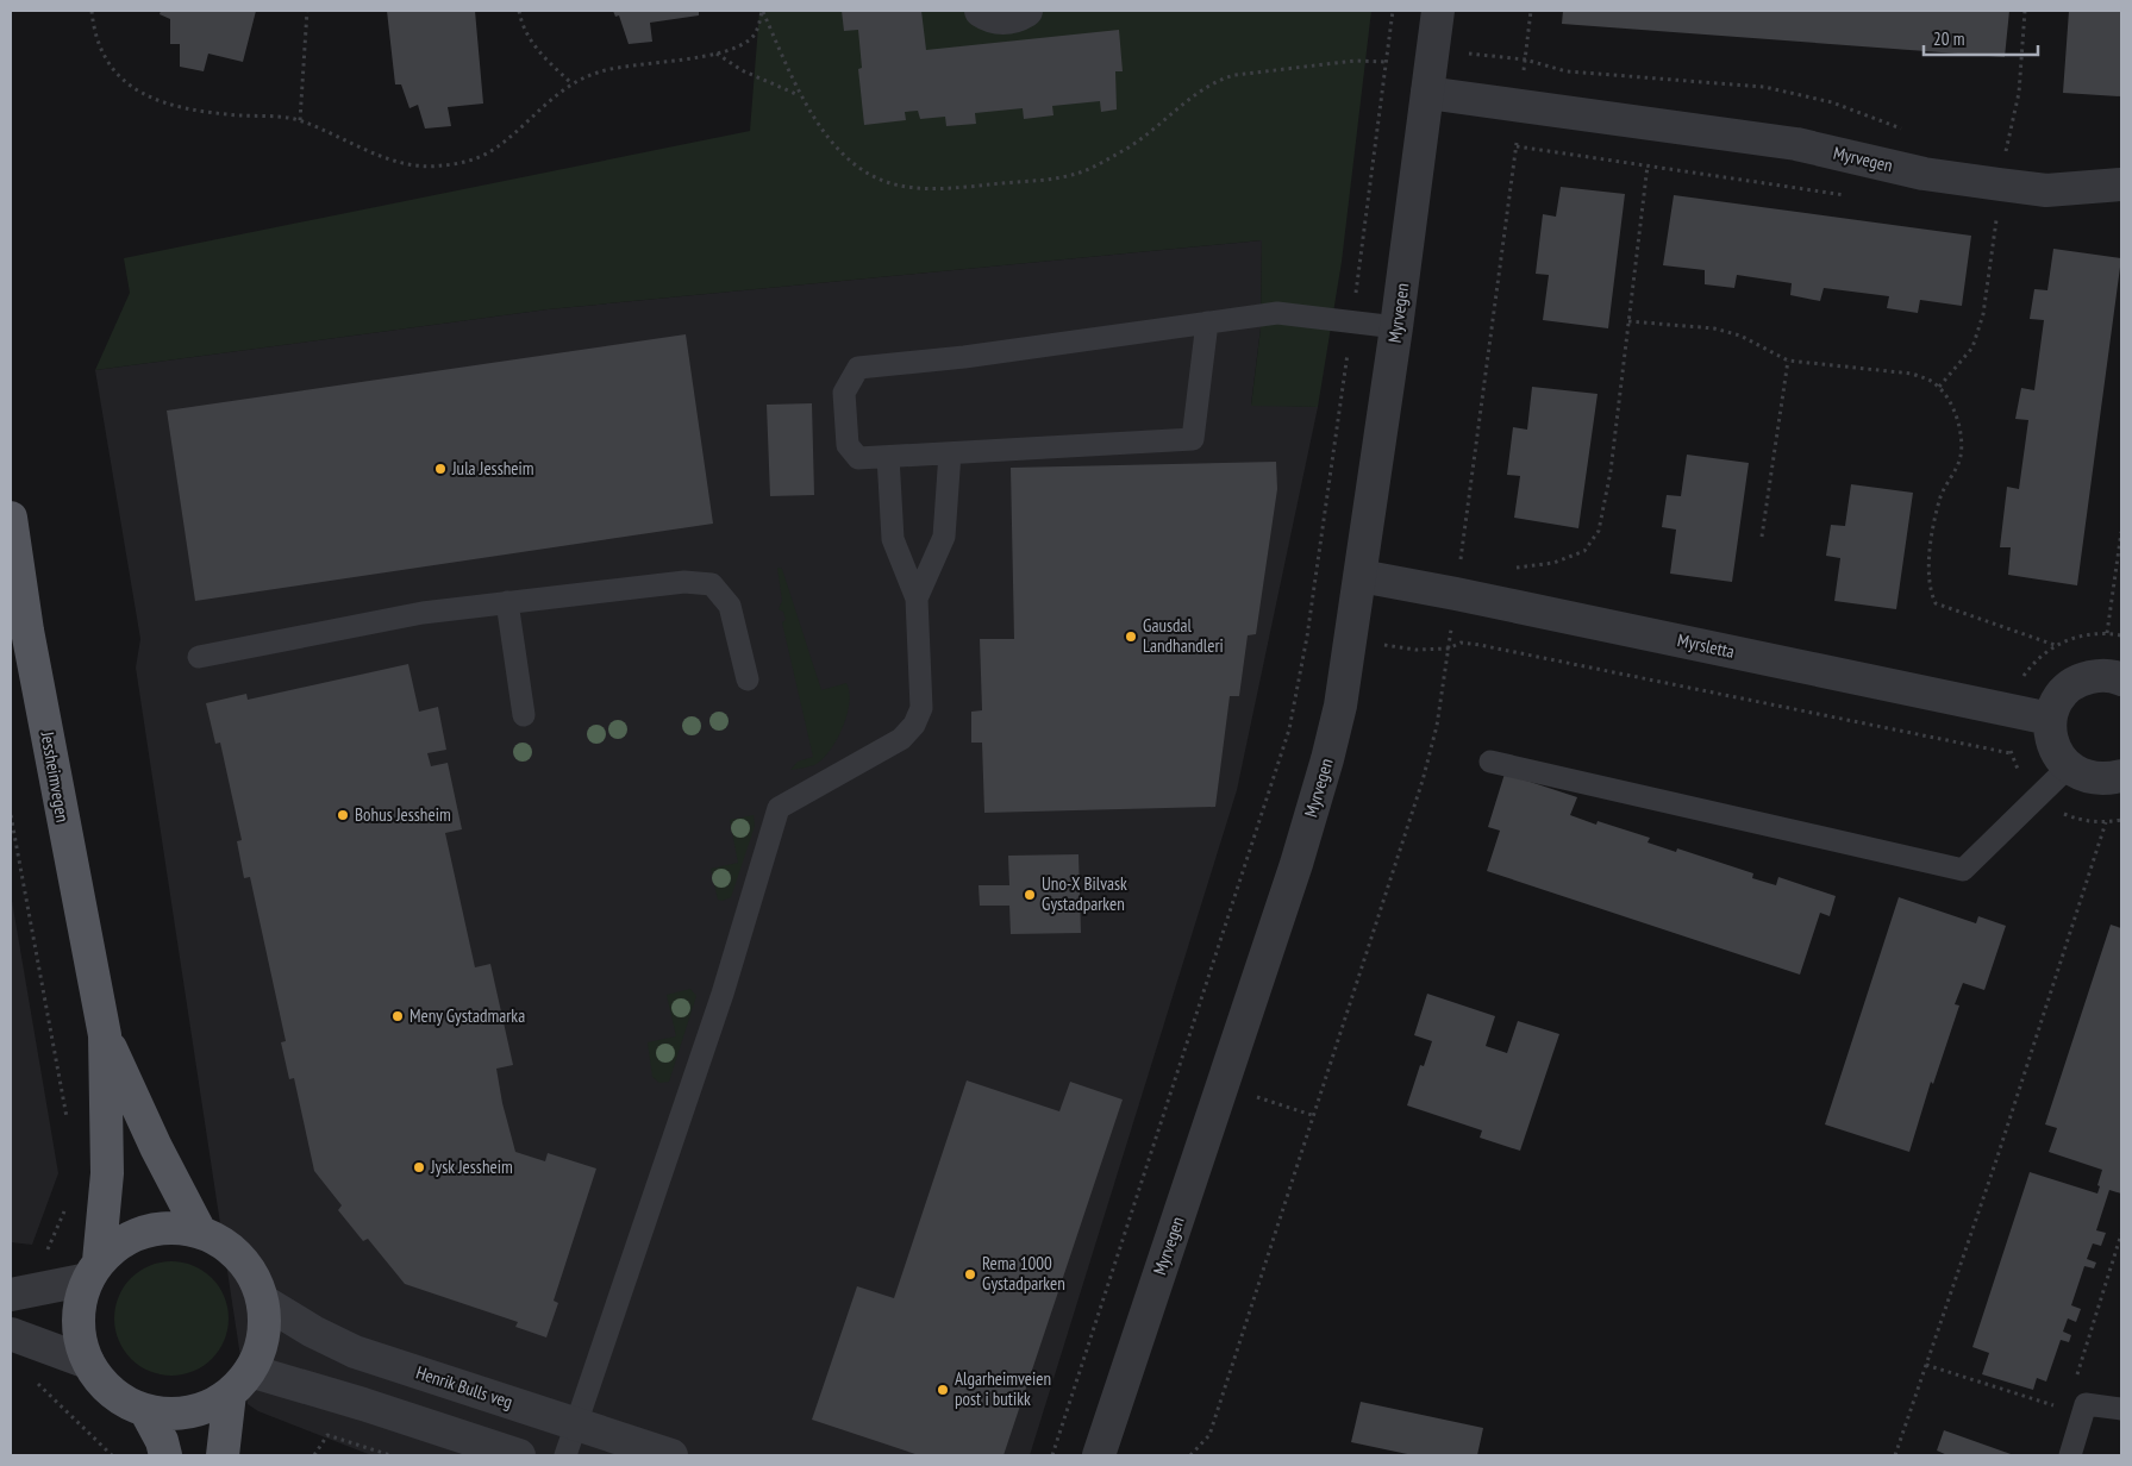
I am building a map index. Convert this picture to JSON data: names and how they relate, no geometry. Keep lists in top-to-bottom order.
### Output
{
  "streets": {
    "main road": ["Jessheimvegen"],
    "street": ["Myrvegen", "Myrsletta", "Henrik Bulls veg"]
  },
  "crossings": [
    ["Myrvegen", "Myrsletta"],
    ["Jessheimvegen", "Henrik Bulls veg"]
  ],
  "places": [
    "Jula Jessheim",
    "Gausdal Landhandleri",
    "Bohus Jessheim",
    "Uno-X Bilvask Gystadparken",
    "Meny Gystadmarka",
    "Jysk Jessheim",
    "Rema 1000 Gystadparken",
    "Algarheimveien post i butikk"
  ],
  "scale_bar": "20 m"
}
